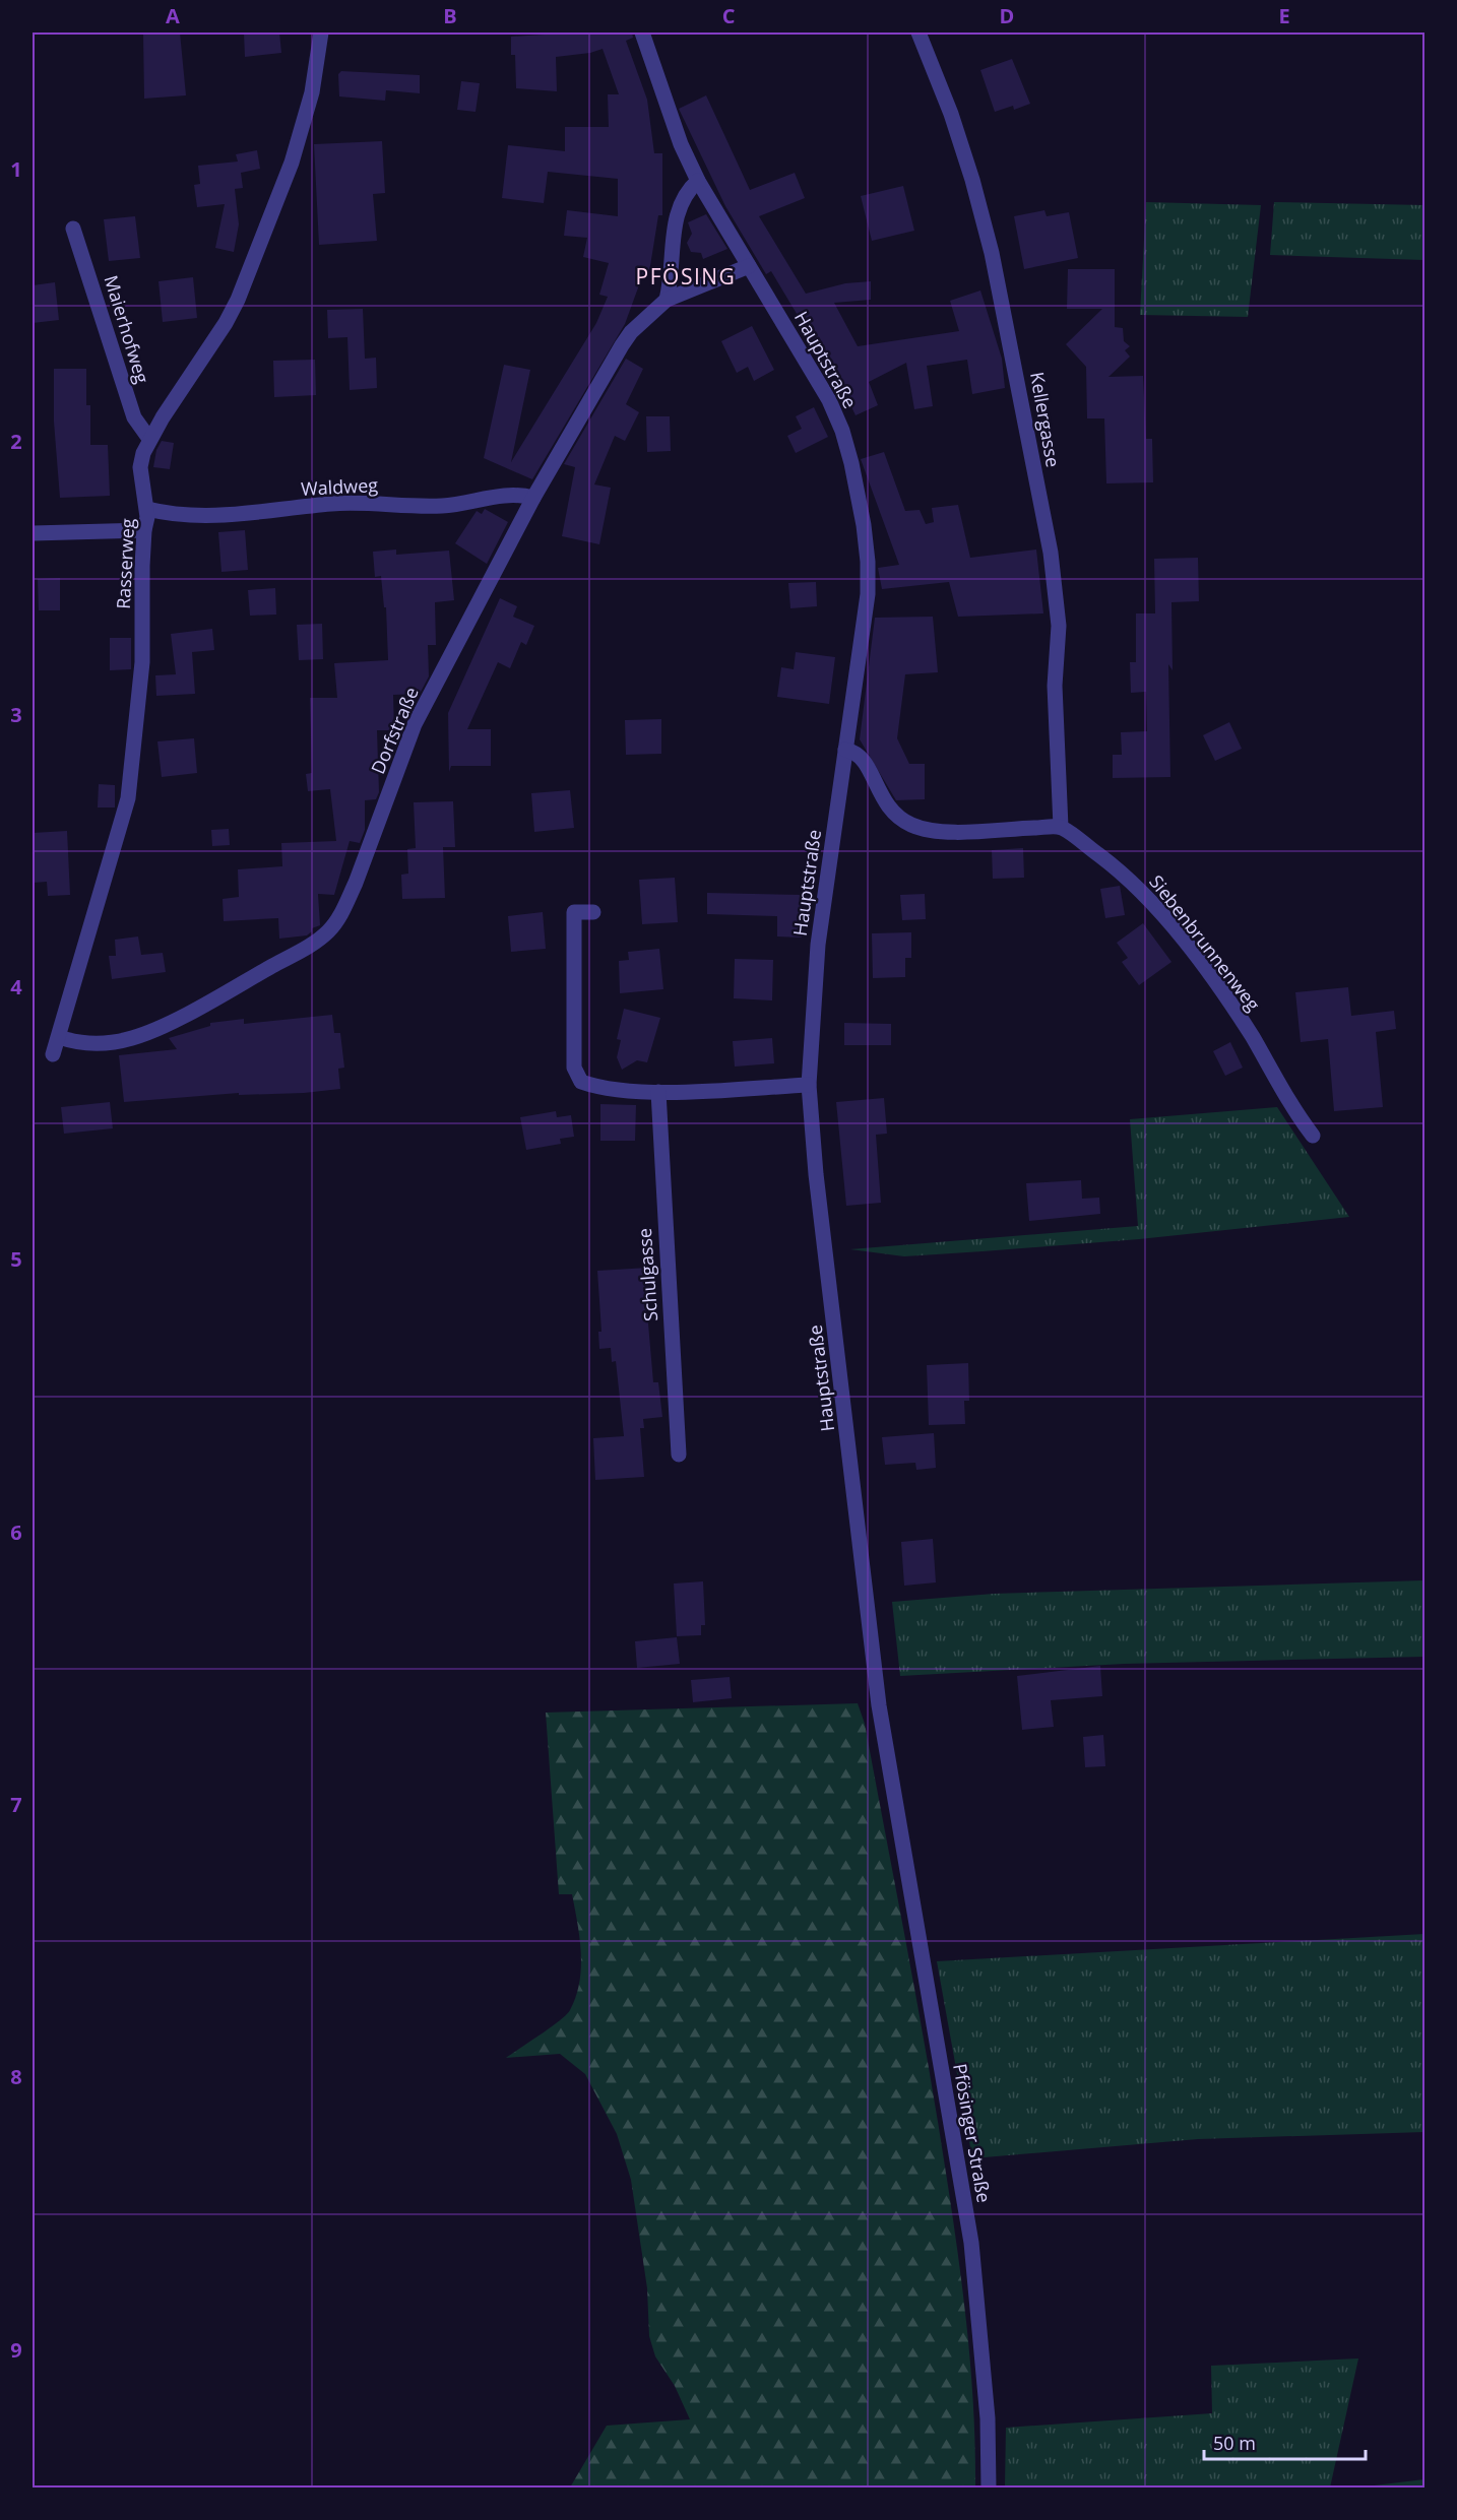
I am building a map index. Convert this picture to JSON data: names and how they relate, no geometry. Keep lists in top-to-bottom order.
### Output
{
  "streets": {
    "street": [
      "Maierhofweg",
      "Hauptstraße",
      "Kellergasse",
      "Waldweg",
      "Rasserweg",
      "Dorfstraße",
      "Siebenbrunnenweg",
      "Schulgasse",
      "Pfösinger Straße"
    ]
  },
  "crossings": [
    ["Maierhofweg", "Rasserweg"],
    ["Hauptstraße", "Dorfstraße"],
    ["Hauptstraße", "Pfösinger Straße"],
    ["Kellergasse", "Siebenbrunnenweg"],
    ["Waldweg", "Rasserweg"],
    ["Waldweg", "Dorfstraße"],
    ["Rasserweg", "Dorfstraße"]
  ],
  "districts": ["PFÖSING"],
  "scale_bar": "50 m",
  "grid": {
    "columns": [
      "A",
      "B",
      "C",
      "D",
      "E"
    ],
    "rows": [
      "1",
      "2",
      "3",
      "4",
      "5",
      "6",
      "7",
      "8",
      "9"
    ]
  }
}
